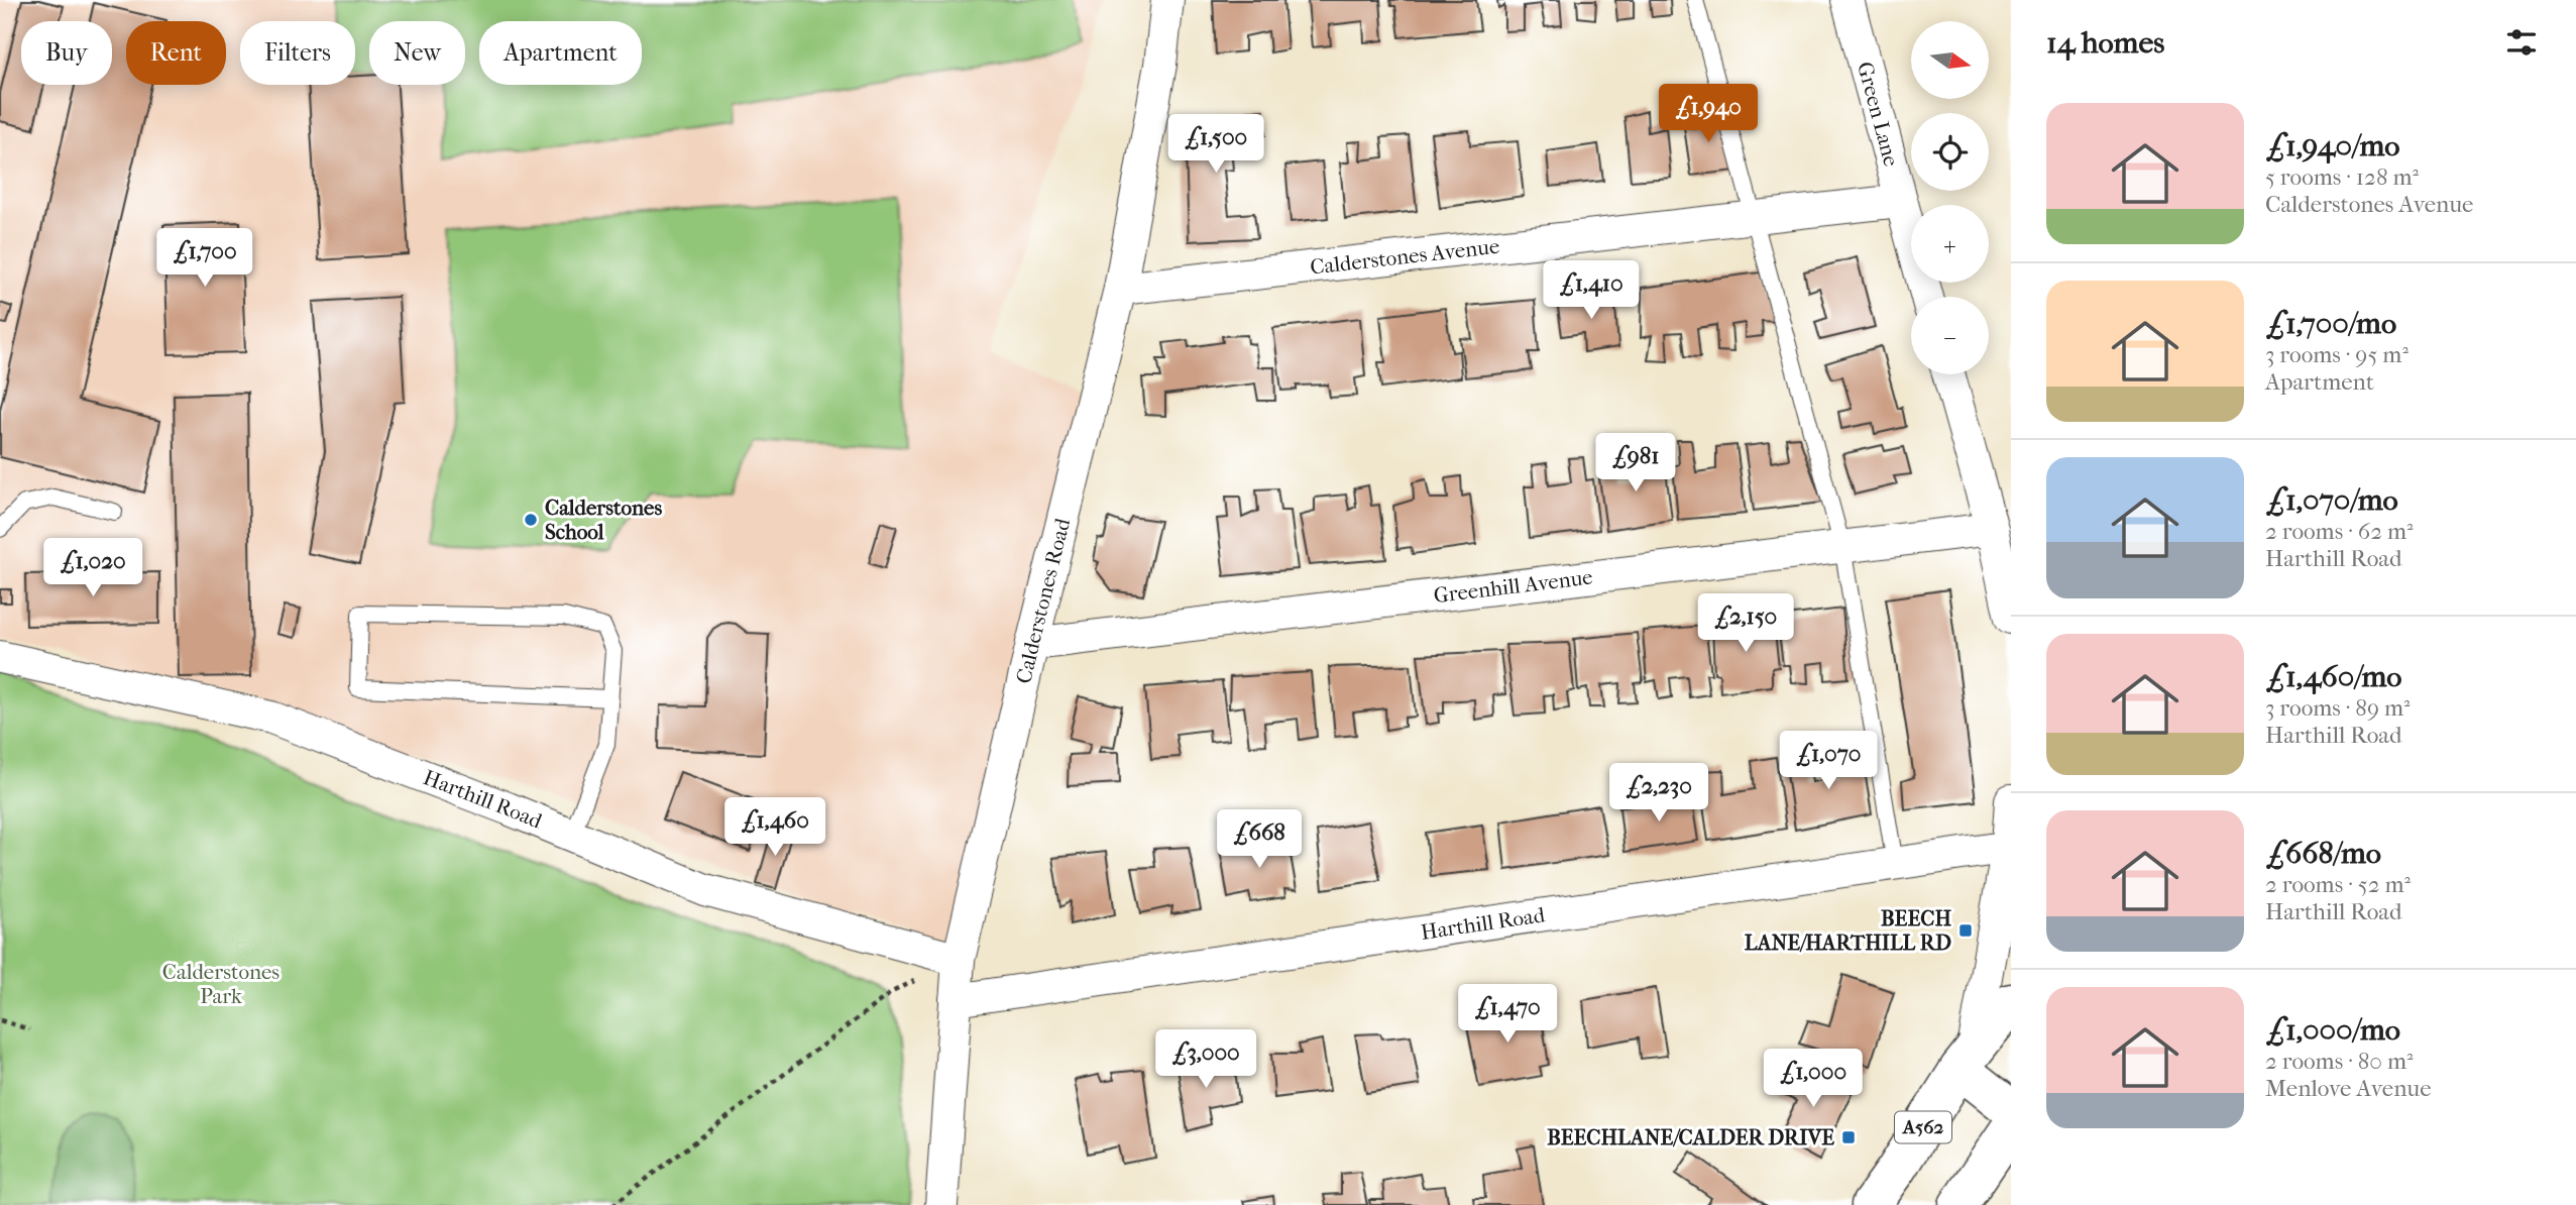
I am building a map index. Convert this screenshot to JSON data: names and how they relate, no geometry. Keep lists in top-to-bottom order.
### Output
{
  "streets": {
    "highway": ["A562"],
    "street": [
      "Green Lane",
      "Calderstones Avenue",
      "Greenhill Avenue",
      "Calderstones Road",
      "Harthill Road"
    ]
  },
  "crossings": [
    ["Green Lane", "Calderstones Avenue"],
    ["Calderstones Avenue", "Calderstones Road"],
    ["Greenhill Avenue", "Calderstones Road"],
    ["Calderstones Road", "Harthill Road"]
  ],
  "parks": ["Calderstones Park"],
  "places": {
    "other": ["Calderstones School"],
    "transit": ["BEECH LANE/HARTHILL RD", "BEECHLANE/CALDER DRIVE"]
  },
  "north": "right",
  "page": {
    "heading": "14 homes",
    "map_buttons": ["+", "−"],
    "chip": [
      "Buy",
      "Rent",
      "Filters",
      "New",
      "Apartment"
    ],
    "price": [
      "£1,940",
      "£1,500",
      "£1,700",
      "£1,410",
      "£981",
      "£1,020",
      "£2,150",
      "£1,070",
      "£2,230",
      "£1,460",
      "£668",
      "£1,470",
      "£3,000",
      "£1,000"
    ],
    "list": [
      {
        "name": "£1,940/mo",
        "note": "5 rooms · 128 m² · Calderstones Avenue"
      },
      {
        "name": "£1,700/mo",
        "note": "3 rooms · 95 m² · Apartment"
      },
      {
        "name": "£1,070/mo",
        "note": "2 rooms · 62 m² · Harthill Road"
      },
      {
        "name": "£1,460/mo",
        "note": "3 rooms · 89 m² · Harthill Road"
      },
      {
        "name": "£668/mo",
        "note": "2 rooms · 52 m² · Harthill Road"
      },
      {
        "name": "£1,000/mo",
        "note": "2 rooms · 80 m² · Menlove Avenue"
      }
    ]
  }
}
